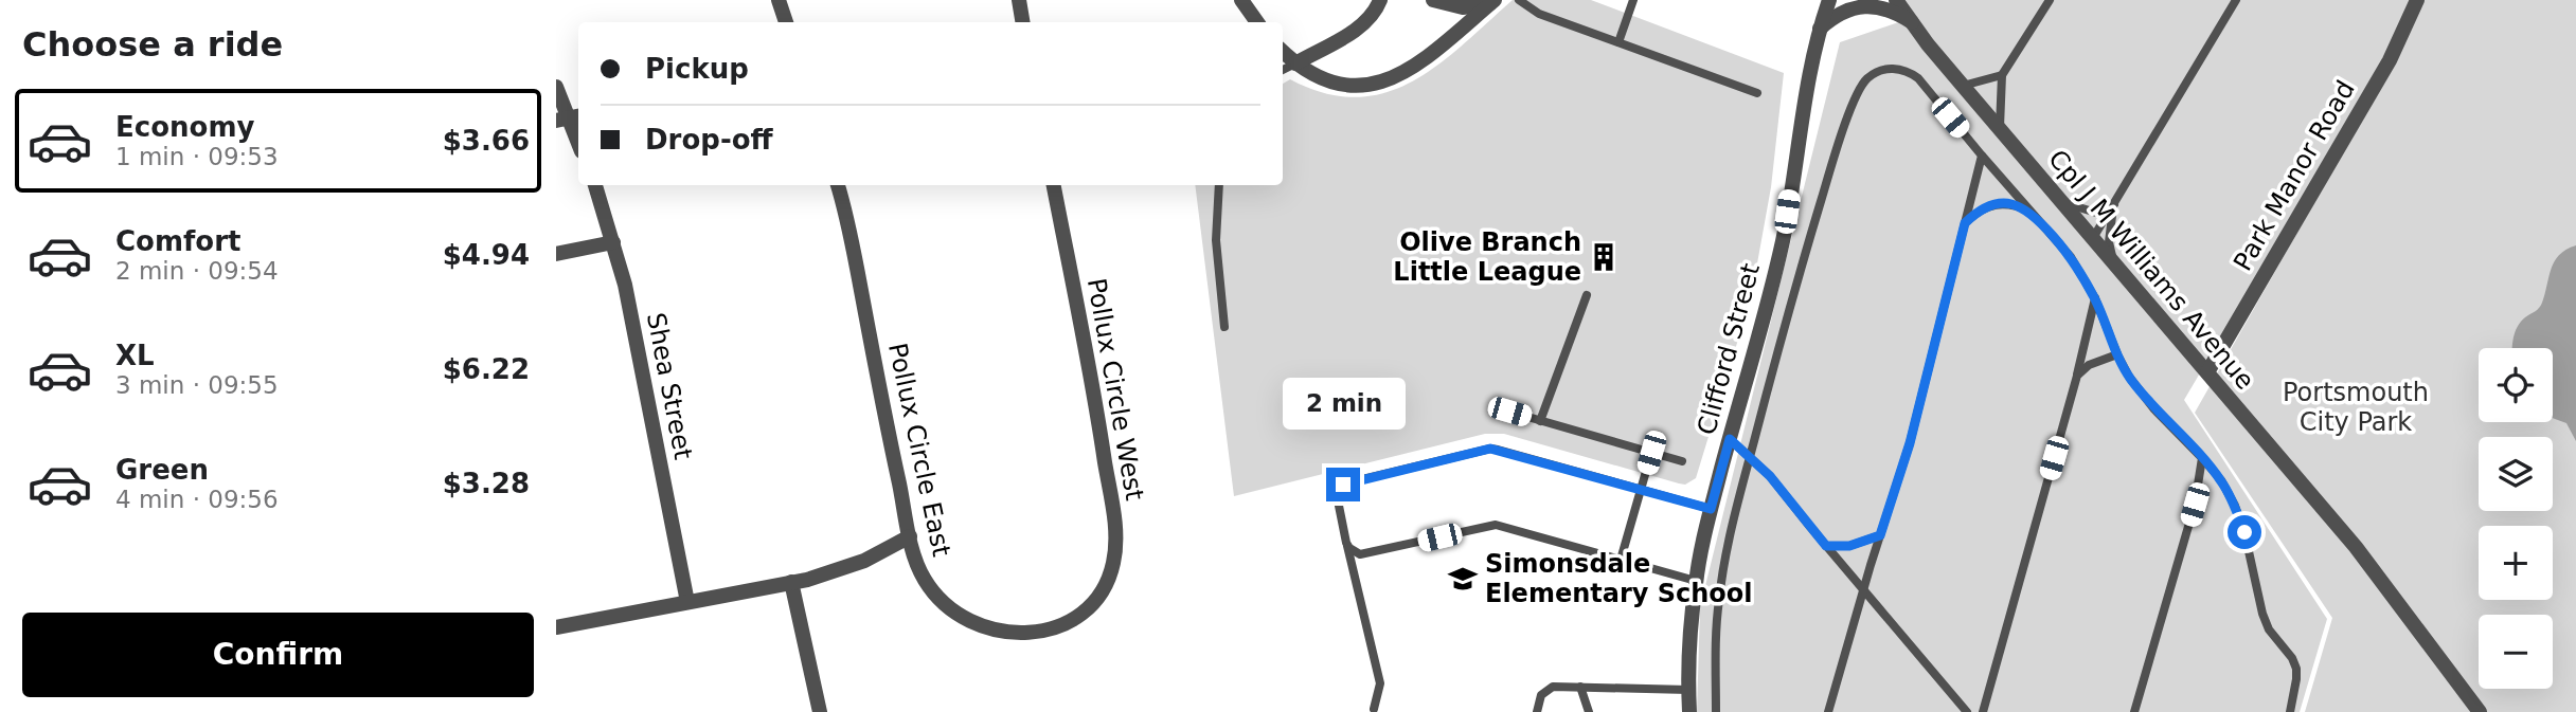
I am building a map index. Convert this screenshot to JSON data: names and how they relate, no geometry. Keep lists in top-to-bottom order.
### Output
{
  "streets": {
    "street": [
      "Park Manor Road",
      "Cpl J M Williams Avenue",
      "Clifford Street",
      "Shea Street",
      "Pollux Circle West",
      "Pollux Circle East"
    ]
  },
  "crossings": [
    ["Park Manor Road", "Cpl J M Williams Avenue"],
    ["Pollux Circle West", "Pollux Circle East"]
  ],
  "parks": ["Portsmouth City Park"],
  "places": {
    "building": ["Olive Branch Little League"],
    "school or university": ["Simonsdale Elementary School"]
  },
  "page": {
    "heading": "Choose a ride",
    "banner": ["Pickup", "Drop-off"],
    "list": [
      {
        "name": "Economy",
        "note": "1 min · 09:53",
        "value": "$3.66"
      },
      {
        "name": "Comfort",
        "note": "2 min · 09:54",
        "value": "$4.94"
      },
      {
        "name": "XL",
        "note": "3 min · 09:55",
        "value": "$6.22"
      },
      {
        "name": "Green",
        "note": "4 min · 09:56",
        "value": "$3.28"
      }
    ],
    "map_buttons": ["+", "−"],
    "bubble": "2 min",
    "buttons": "Confirm"
  }
}
